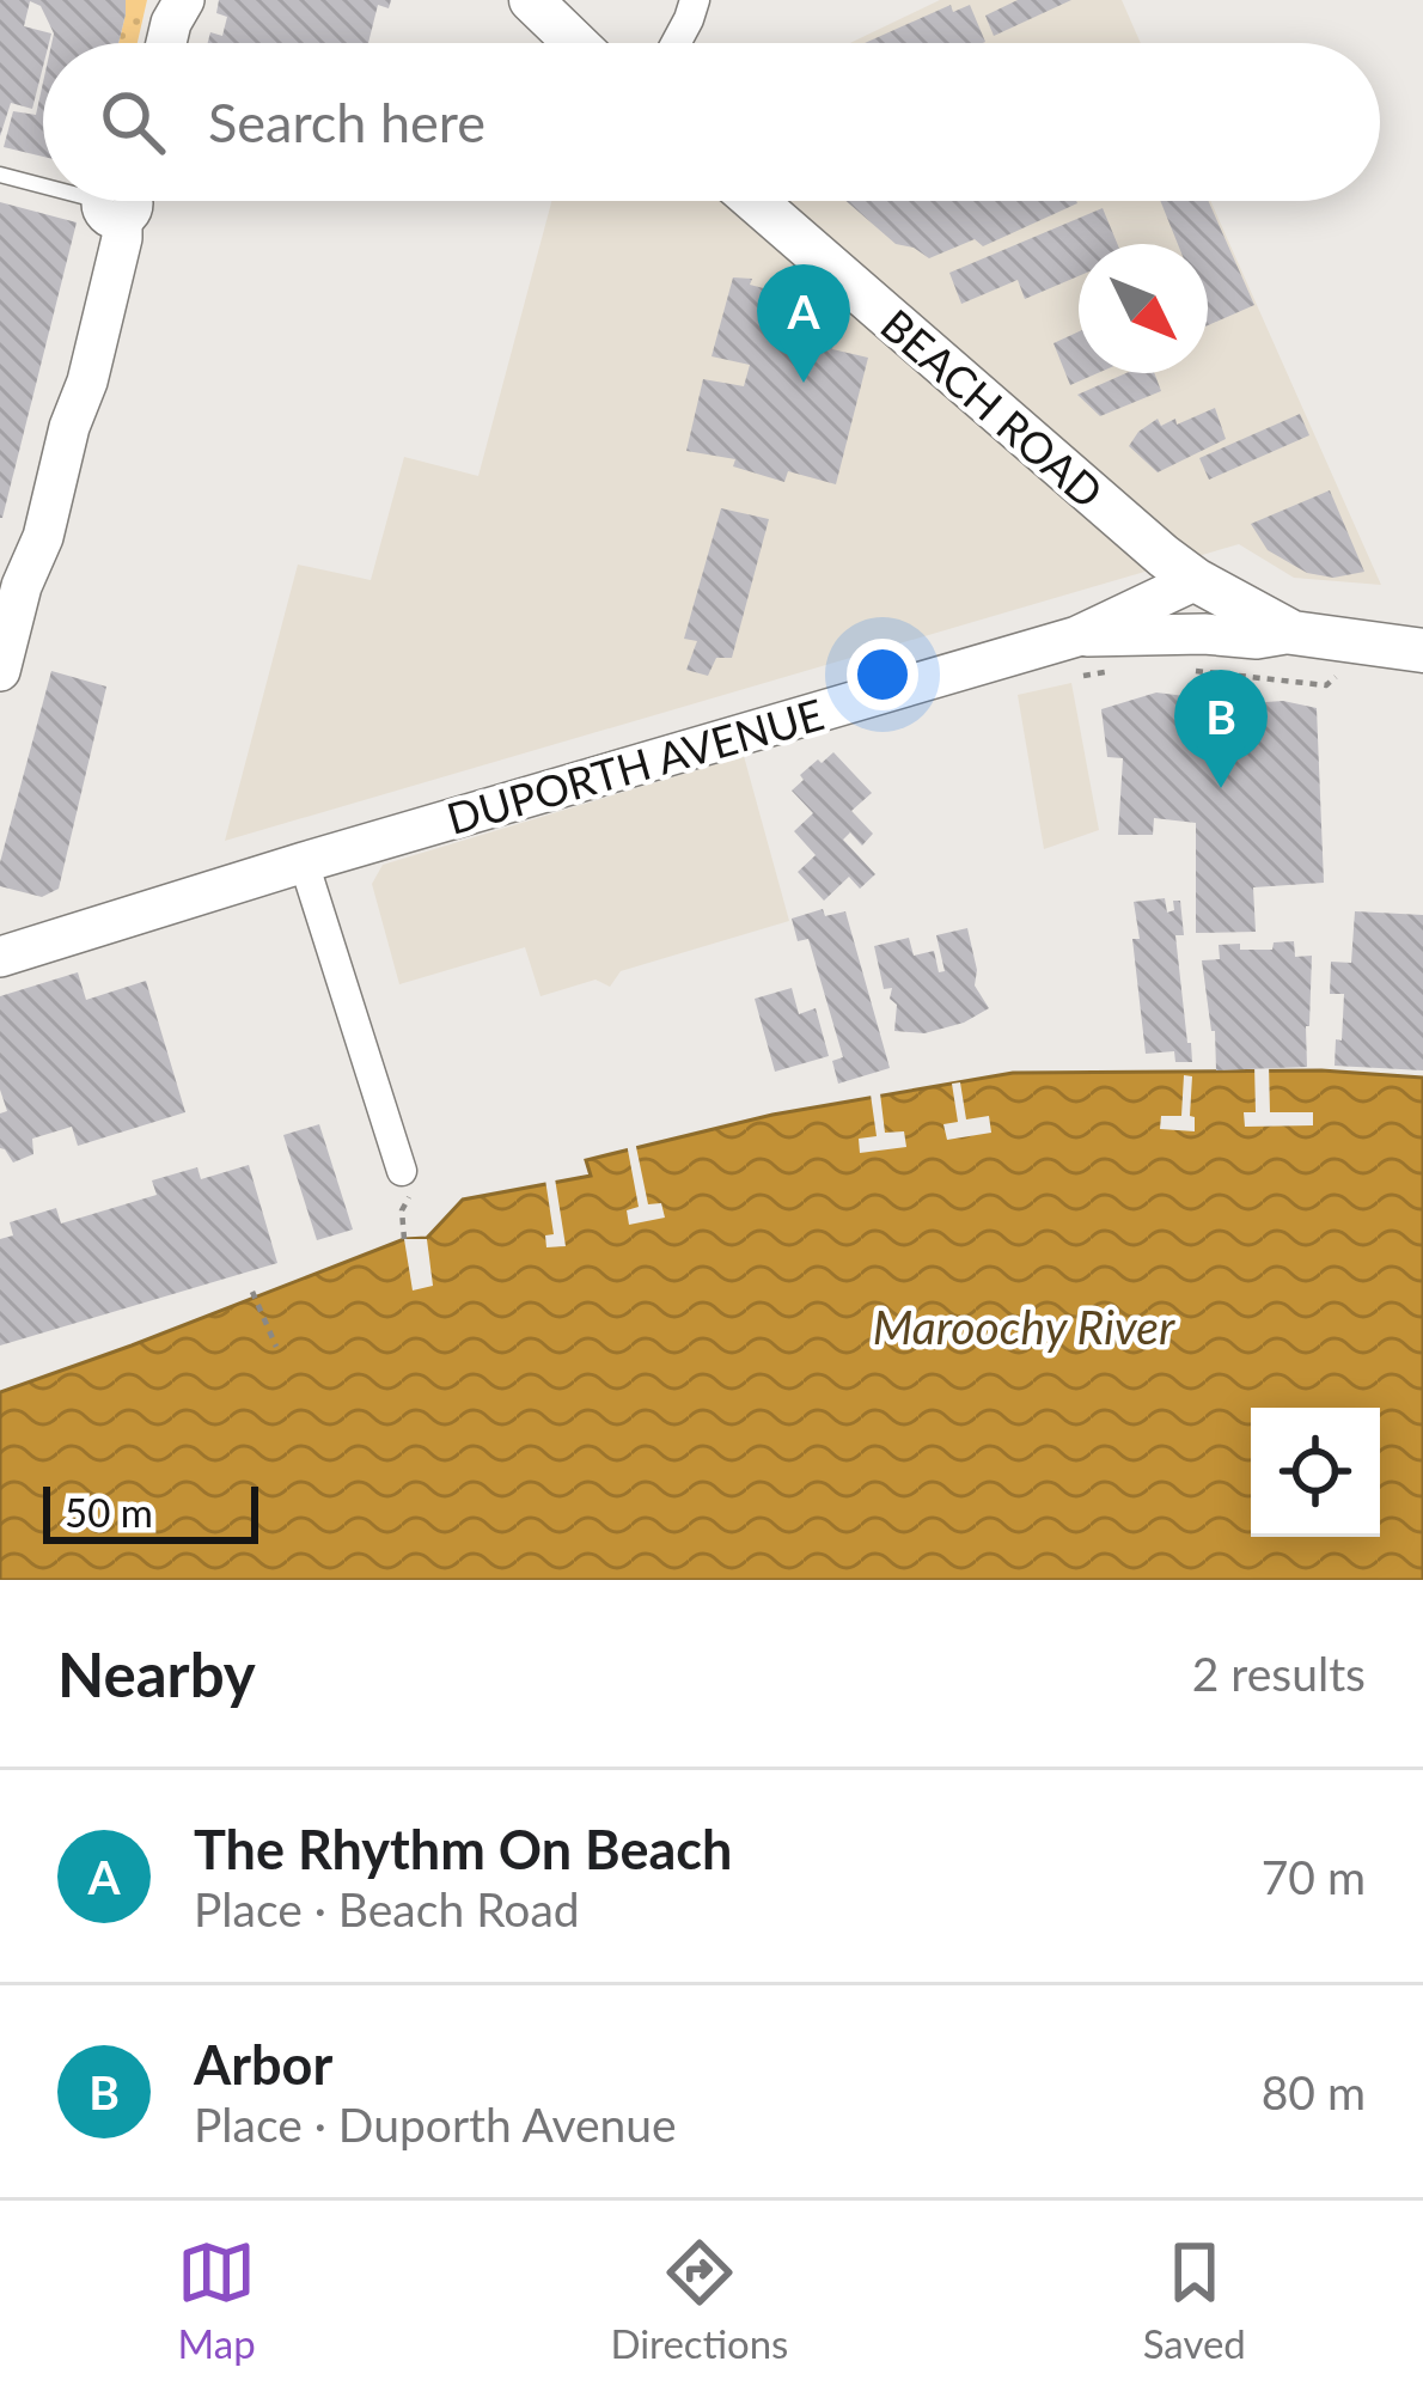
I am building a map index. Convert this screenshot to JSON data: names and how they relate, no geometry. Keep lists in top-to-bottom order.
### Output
{
  "streets": {
    "main road": ["BEACH ROAD"],
    "street": ["DUPORTH AVENUE"]
  },
  "crossings": [
    ["BEACH ROAD", "DUPORTH AVENUE"]
  ],
  "water": ["Maroochy River"],
  "scale_bar": "50 m",
  "north": "bottom right",
  "page": {
    "search": "Search here",
    "pins": ["A", "B"],
    "scale": "50 m",
    "heading": ["Nearby", "2 results"],
    "list": [
      {
        "mark": "A",
        "name": "The Rhythm On Beach",
        "note": "Place · Beach Road",
        "value": "70 m"
      },
      {
        "mark": "B",
        "name": "Arbor",
        "note": "Place · Duporth Avenue",
        "value": "80 m"
      }
    ],
    "nav": ["Map", "Directions", "Saved"]
  }
}
